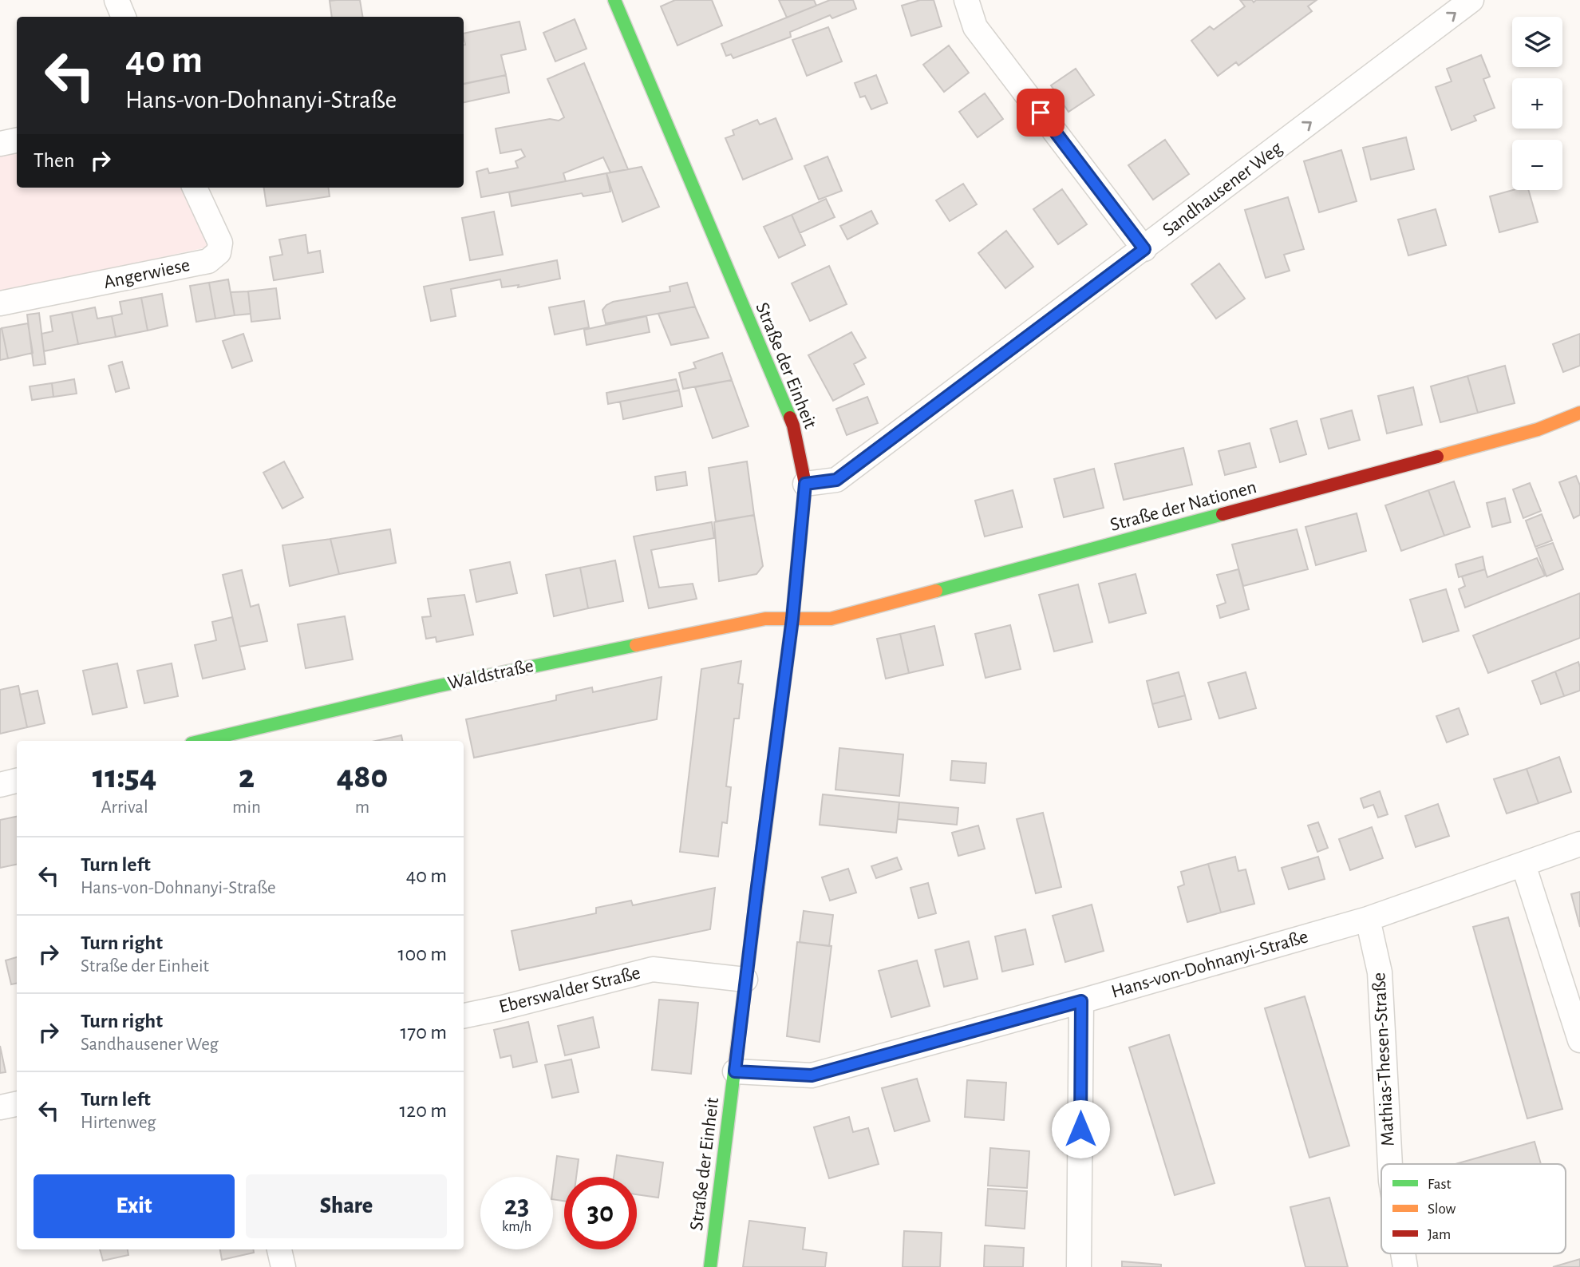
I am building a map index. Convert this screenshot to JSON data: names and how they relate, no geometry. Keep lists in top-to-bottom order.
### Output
{
  "streets": {
    "street": [
      "Sandhausener Weg",
      "Angerwiese",
      "Straße der Einheit",
      "Straße der Nationen",
      "Waldstraße",
      "Hans-von-Dohnanyi-Straße",
      "Eberswalder Straße",
      "Mathias-Thesen-Straße"
    ]
  },
  "crossings": [
    ["Sandhausener Weg", "Straße der Einheit"],
    ["Straße der Einheit", "Straße der Nationen"],
    ["Straße der Einheit", "Waldstraße"],
    ["Straße der Einheit", "Hans-von-Dohnanyi-Straße"],
    ["Straße der Einheit", "Eberswalder Straße"],
    ["Straße der Nationen", "Waldstraße"],
    ["Hans-von-Dohnanyi-Straße", "Mathias-Thesen-Straße"]
  ],
  "one_way": ["Sandhausener Weg"],
  "legend": ["Fast", "Slow", "Jam"],
  "page": {
    "map_buttons": ["+", "−"],
    "turn": ["40 m", "Hans-von-Dohnanyi-Straße"],
    "then": "Then",
    "eta": [
      "11:54",
      "Arrival",
      "2",
      "min",
      "480",
      "m"
    ],
    "list": [
      {
        "name": "Turn left",
        "note": "Hans-von-Dohnanyi-Straße",
        "value": "40 m"
      },
      {
        "name": "Turn right",
        "note": "Straße der Einheit",
        "value": "100 m"
      },
      {
        "name": "Turn right",
        "note": "Sandhausener Weg",
        "value": "170 m"
      },
      {
        "name": "Turn left",
        "note": "Hirtenweg",
        "value": "120 m"
      }
    ],
    "buttons": ["Exit", "Share"],
    "speed": "23 km/h",
    "limit": "30"
  }
}
